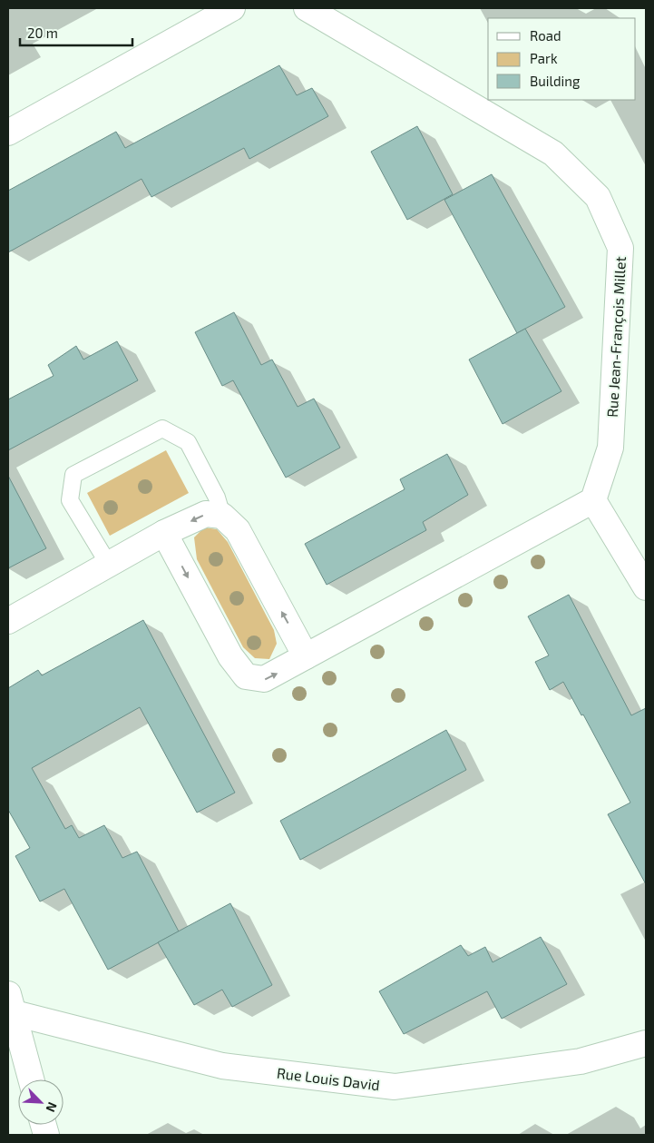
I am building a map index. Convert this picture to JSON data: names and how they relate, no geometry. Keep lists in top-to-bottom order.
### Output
{
  "streets": {
    "street": ["Rue Jean-François Millet", "Rue Louis David"]
  },
  "legend": ["Road", "Park", "Building"],
  "scale_bar": "20 m",
  "north": "bottom right"
}
